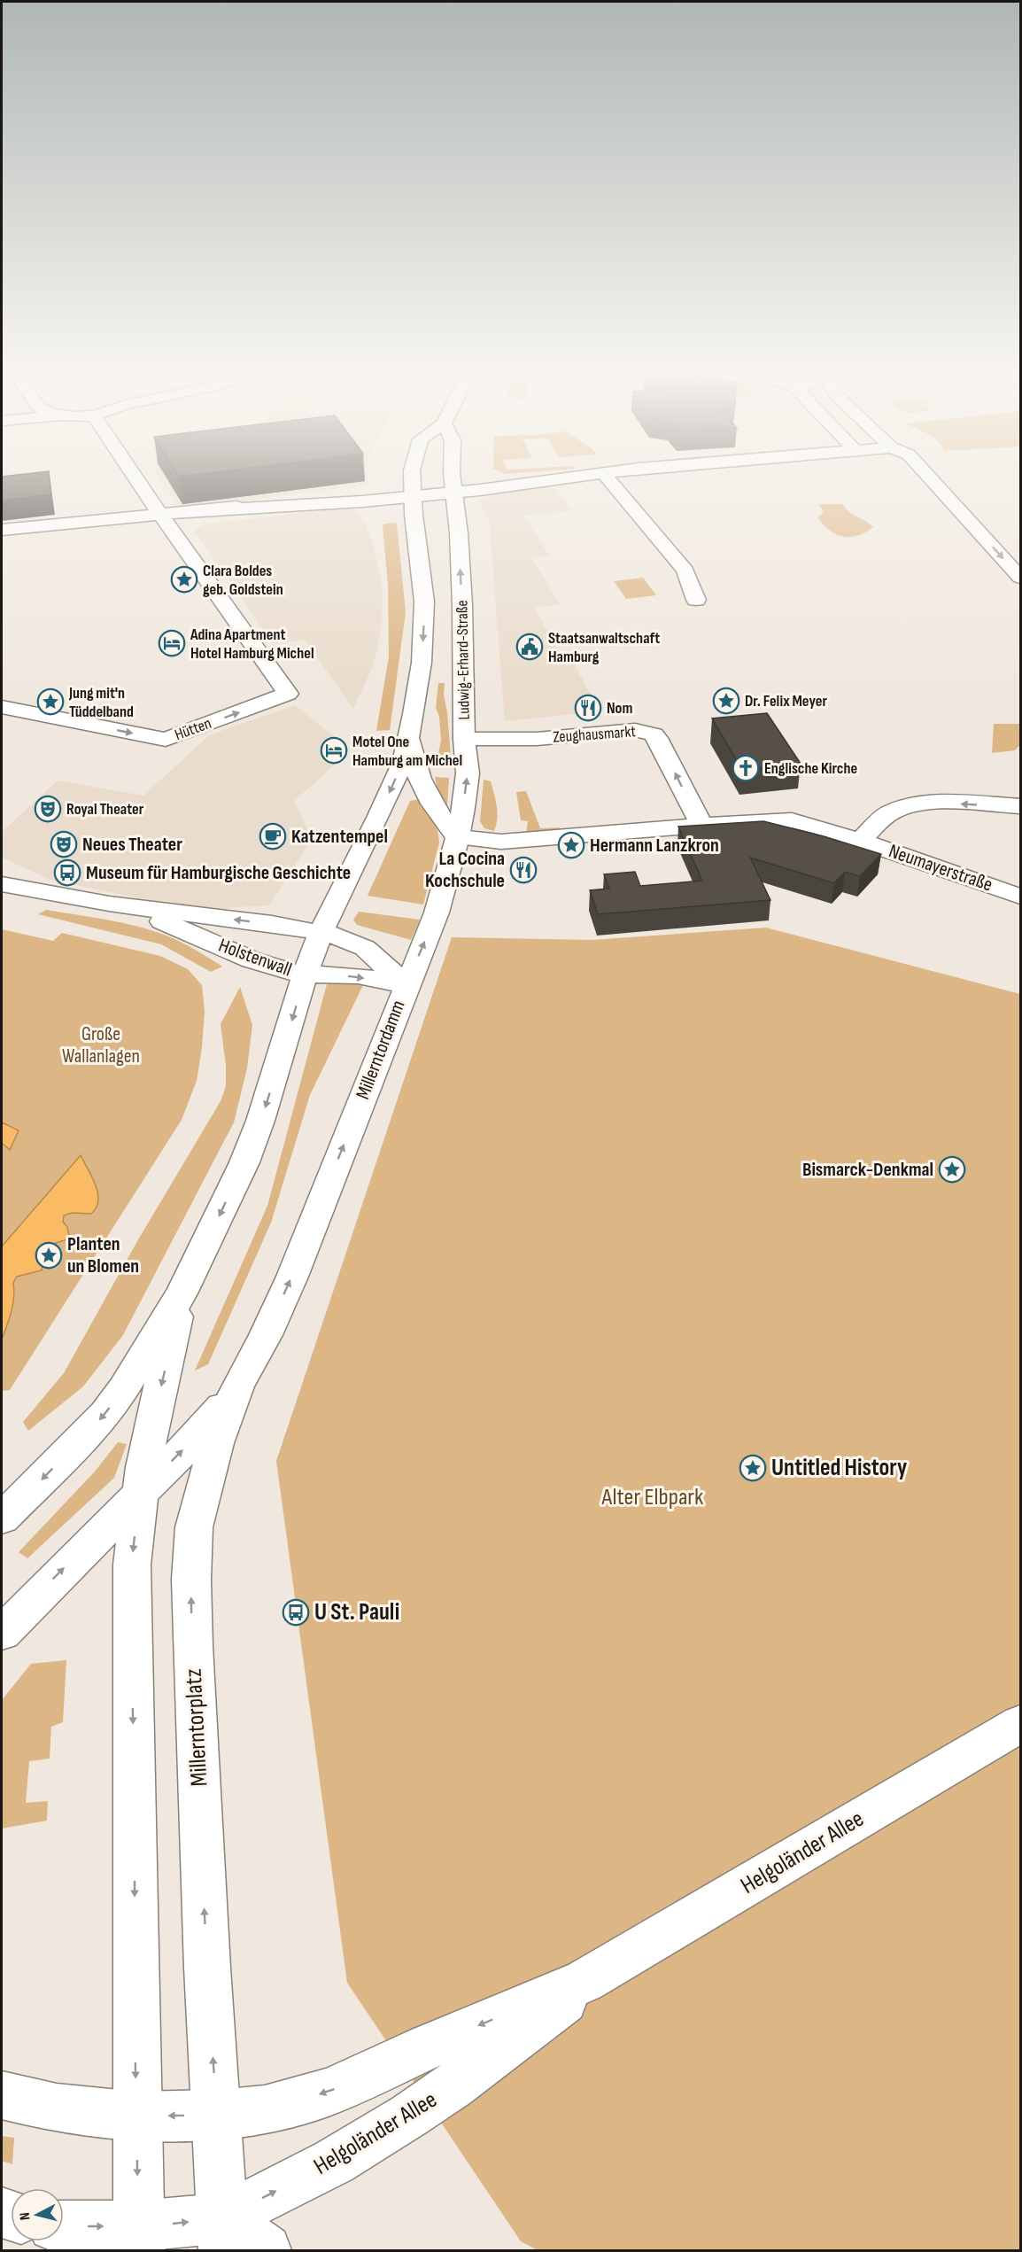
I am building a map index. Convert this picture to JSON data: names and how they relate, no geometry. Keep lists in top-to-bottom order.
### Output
{
  "streets": {
    "street": [
      "Ludwig-Erhard-Straße",
      "Hütten",
      "Zeughausmarkt",
      "Neumayerstraße",
      "Holstenwall",
      "Millerntordamm",
      "Millerntorplatz",
      "Helgoländer Allee"
    ]
  },
  "crossings": [
    ["Ludwig-Erhard-Straße", "Zeughausmarkt"],
    ["Ludwig-Erhard-Straße", "Holstenwall"],
    ["Ludwig-Erhard-Straße", "Millerntordamm"],
    ["Holstenwall", "Millerntordamm"],
    ["Millerntordamm", "Millerntorplatz"],
    ["Millerntorplatz", "Helgoländer Allee"]
  ],
  "parks": ["Große Wallanlagen", "Alter Elbpark"],
  "places": {
    "place": [
      "Clara Boldes geb. Goldstein",
      "Dr. Felix Meyer",
      "Jung mit'n Tüddelband",
      "Hermann Lanzkron",
      "Bismarck-Denkmal",
      "Planten un Blomen",
      "Untitled History"
    ],
    "hotel": ["Adina Apartment Hotel Hamburg Michel", "Motel One Hamburg am Michel"],
    "public building": ["Staatsanwaltschaft Hamburg"],
    "restaurant": ["Nom", "La Cocina Kochschule"],
    "church": ["Englische Kirche"],
    "theatre": ["Royal Theater", "Neues Theater"],
    "cafe": ["Katzentempel"],
    "bus stop": ["Museum für Hamburgische Geschichte", "U St. Pauli"]
  },
  "north": "left"
}
